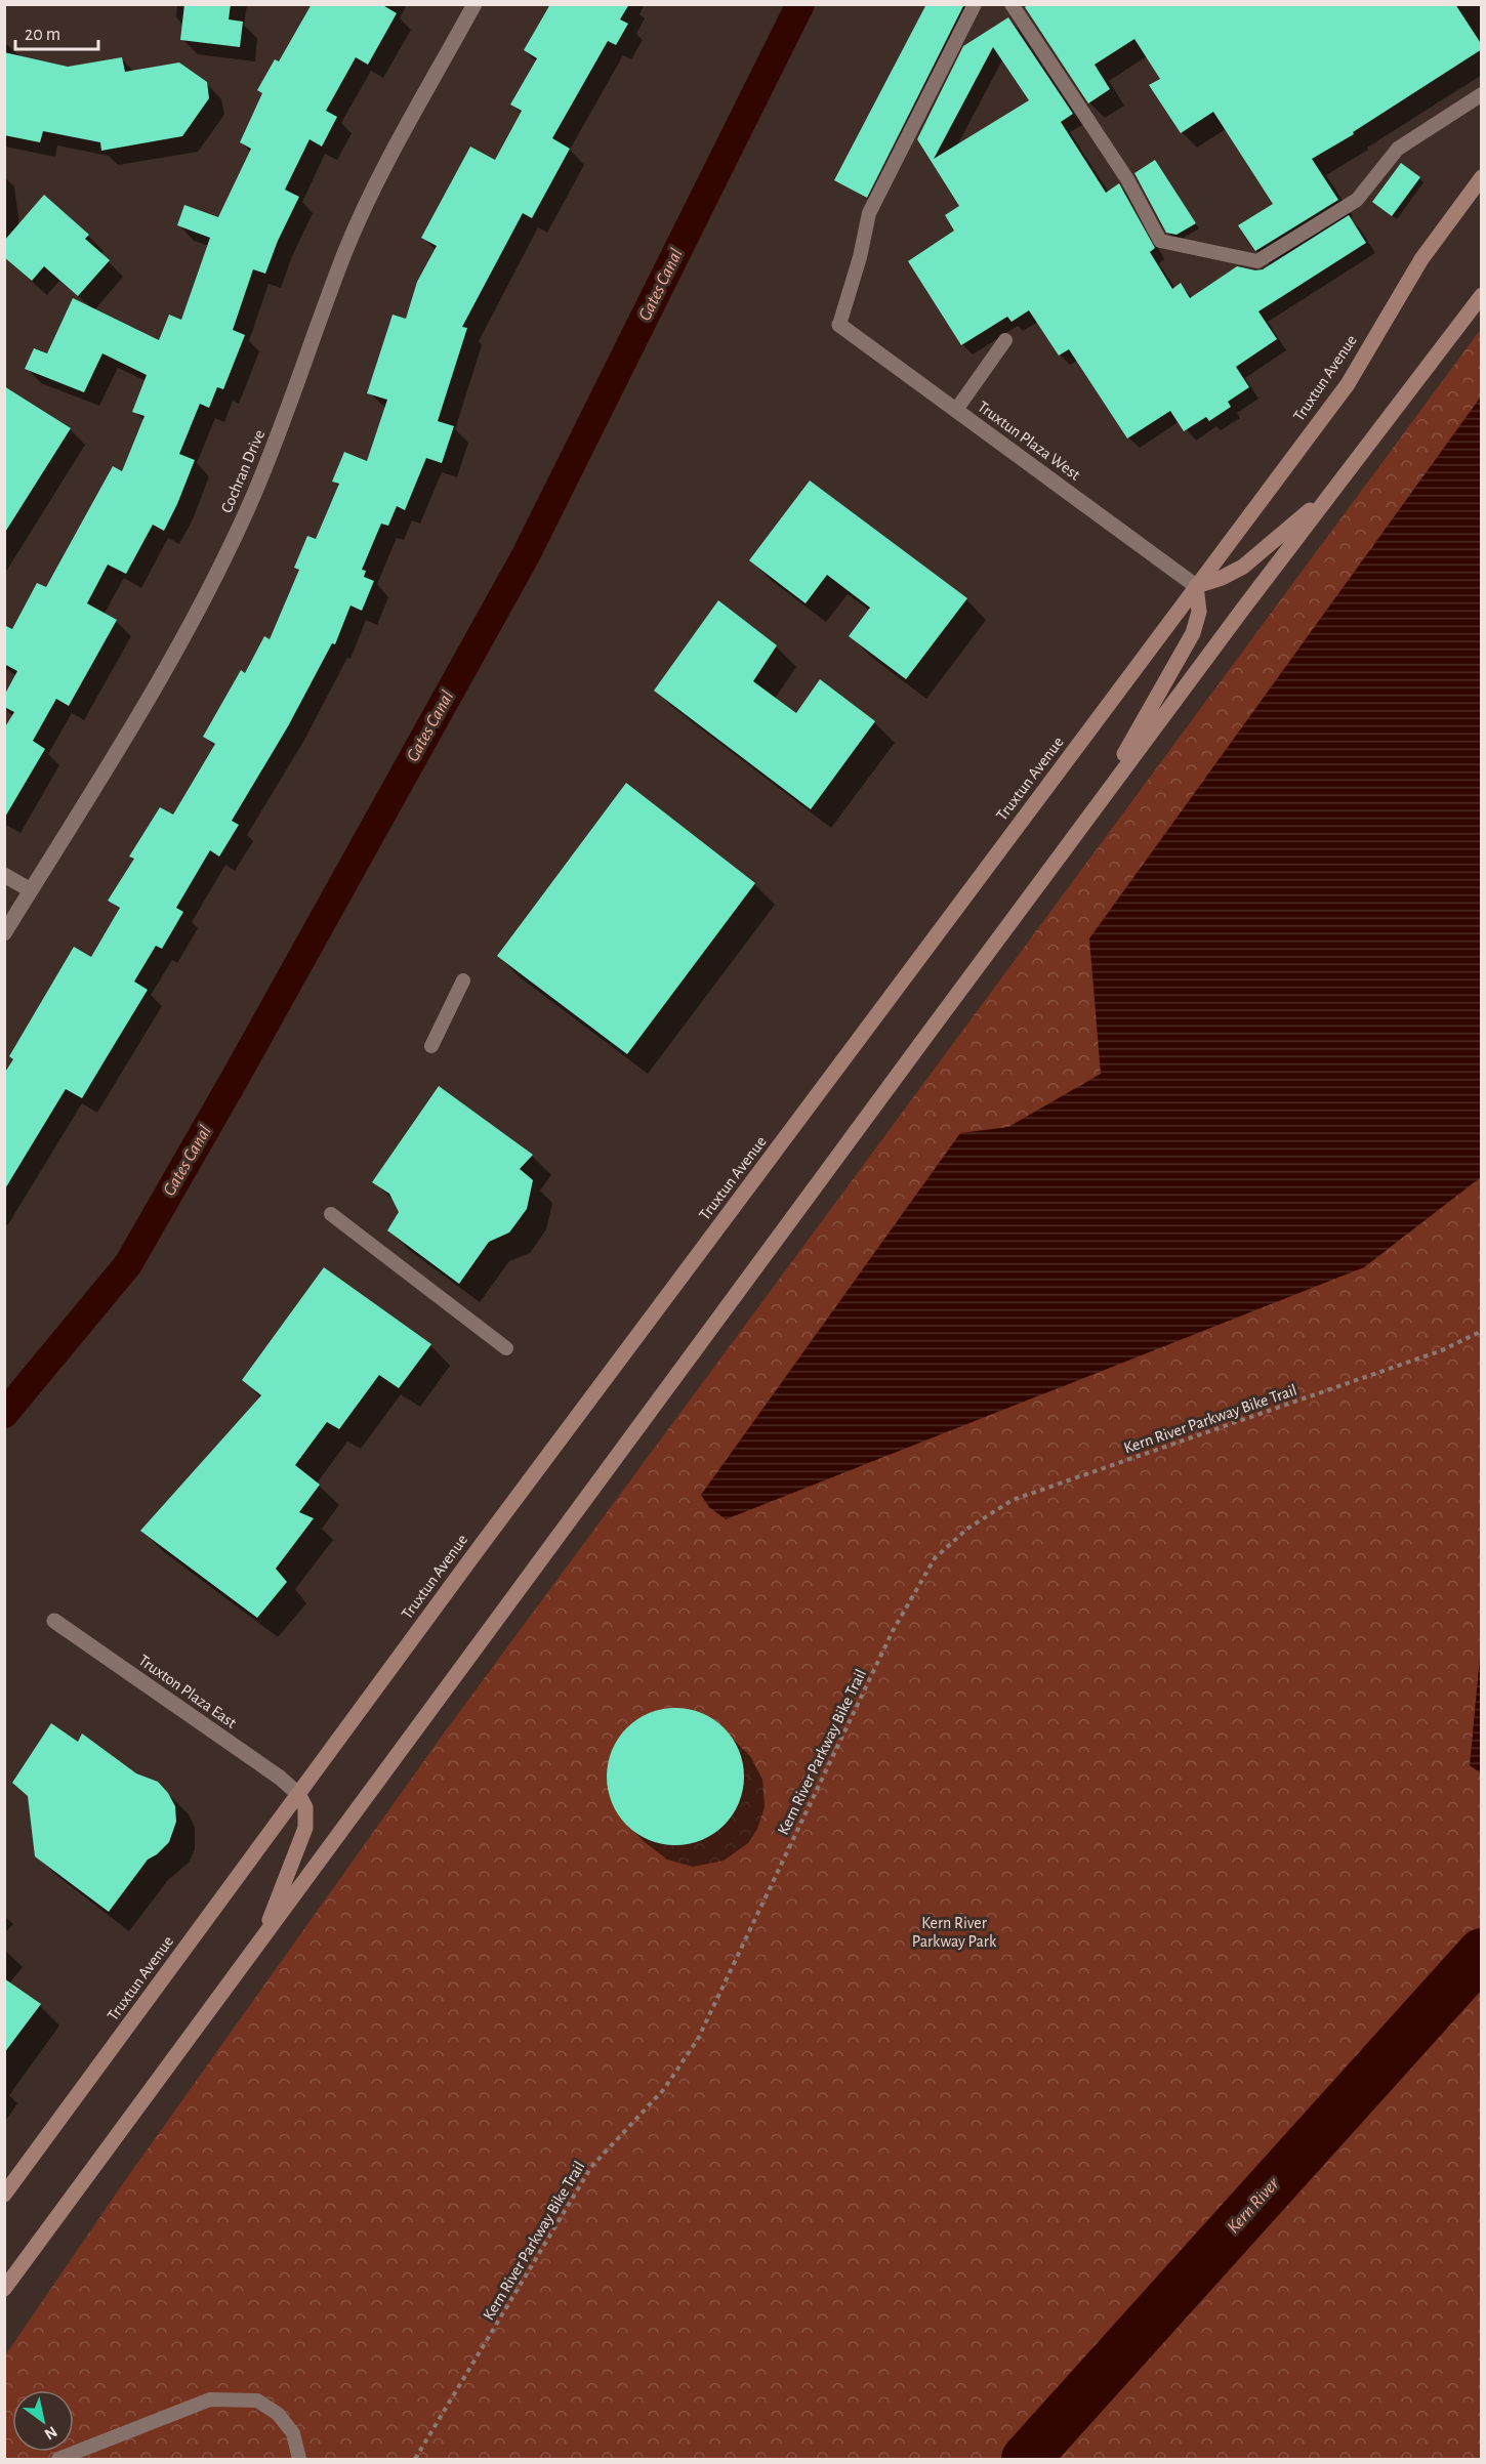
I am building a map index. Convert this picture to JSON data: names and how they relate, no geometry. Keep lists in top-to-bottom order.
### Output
{
  "streets": {
    "main road": ["Truxtun Avenue"],
    "street": ["Truxtun Plaza West", "Cochran Drive", "Truxton Plaza East"],
    "path": ["Kern River Parkway Bike Trail"]
  },
  "crossings": [
    ["Truxtun Avenue", "Truxtun Plaza West"],
    ["Truxtun Avenue", "Truxton Plaza East"]
  ],
  "water": ["Gates Canal", "Kern River"],
  "parks": ["Kern River Parkway Park"],
  "scale_bar": "20 m",
  "north": "bottom right"
}
